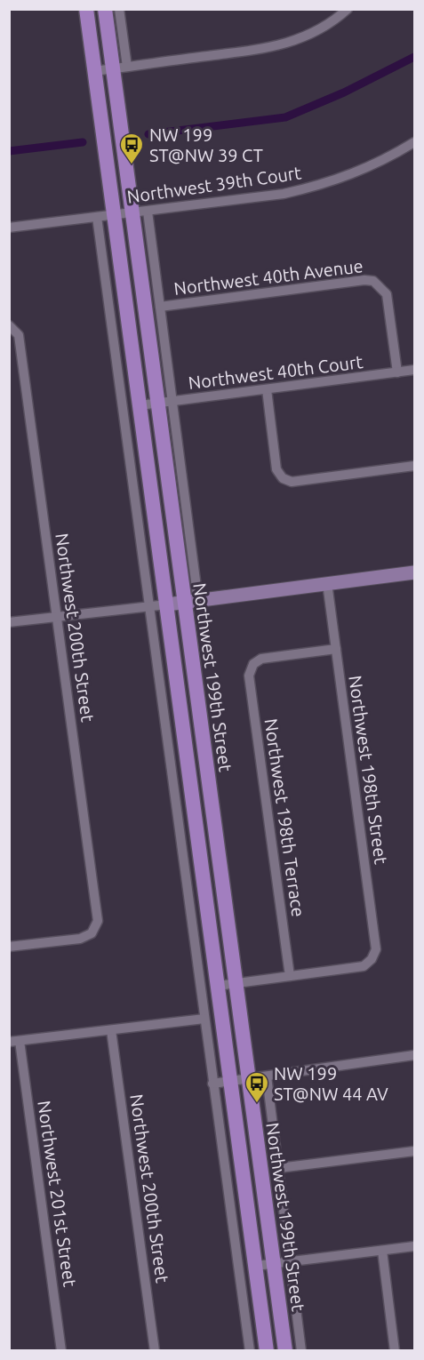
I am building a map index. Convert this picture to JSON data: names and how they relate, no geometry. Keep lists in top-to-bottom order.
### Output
{
  "streets": {
    "main road": ["Northwest 199th Street"],
    "street": [
      "Northwest 39th Court",
      "Northwest 40th Avenue",
      "Northwest 40th Court",
      "Northwest 200th Street",
      "Northwest 198th Street",
      "Northwest 198th Terrace",
      "Northwest 201st Street"
    ]
  },
  "crossings": [
    ["Northwest 39th Court", "Northwest 199th Street"],
    ["Northwest 40th Avenue", "Northwest 40th Court"],
    ["Northwest 40th Court", "Northwest 199th Street"],
    ["Northwest 198th Street", "Northwest 198th Terrace"]
  ],
  "places": {
    "bus stop": ["NW 199 ST@NW 39 CT", "NW 199 ST@NW 44 AV"]
  }
}
